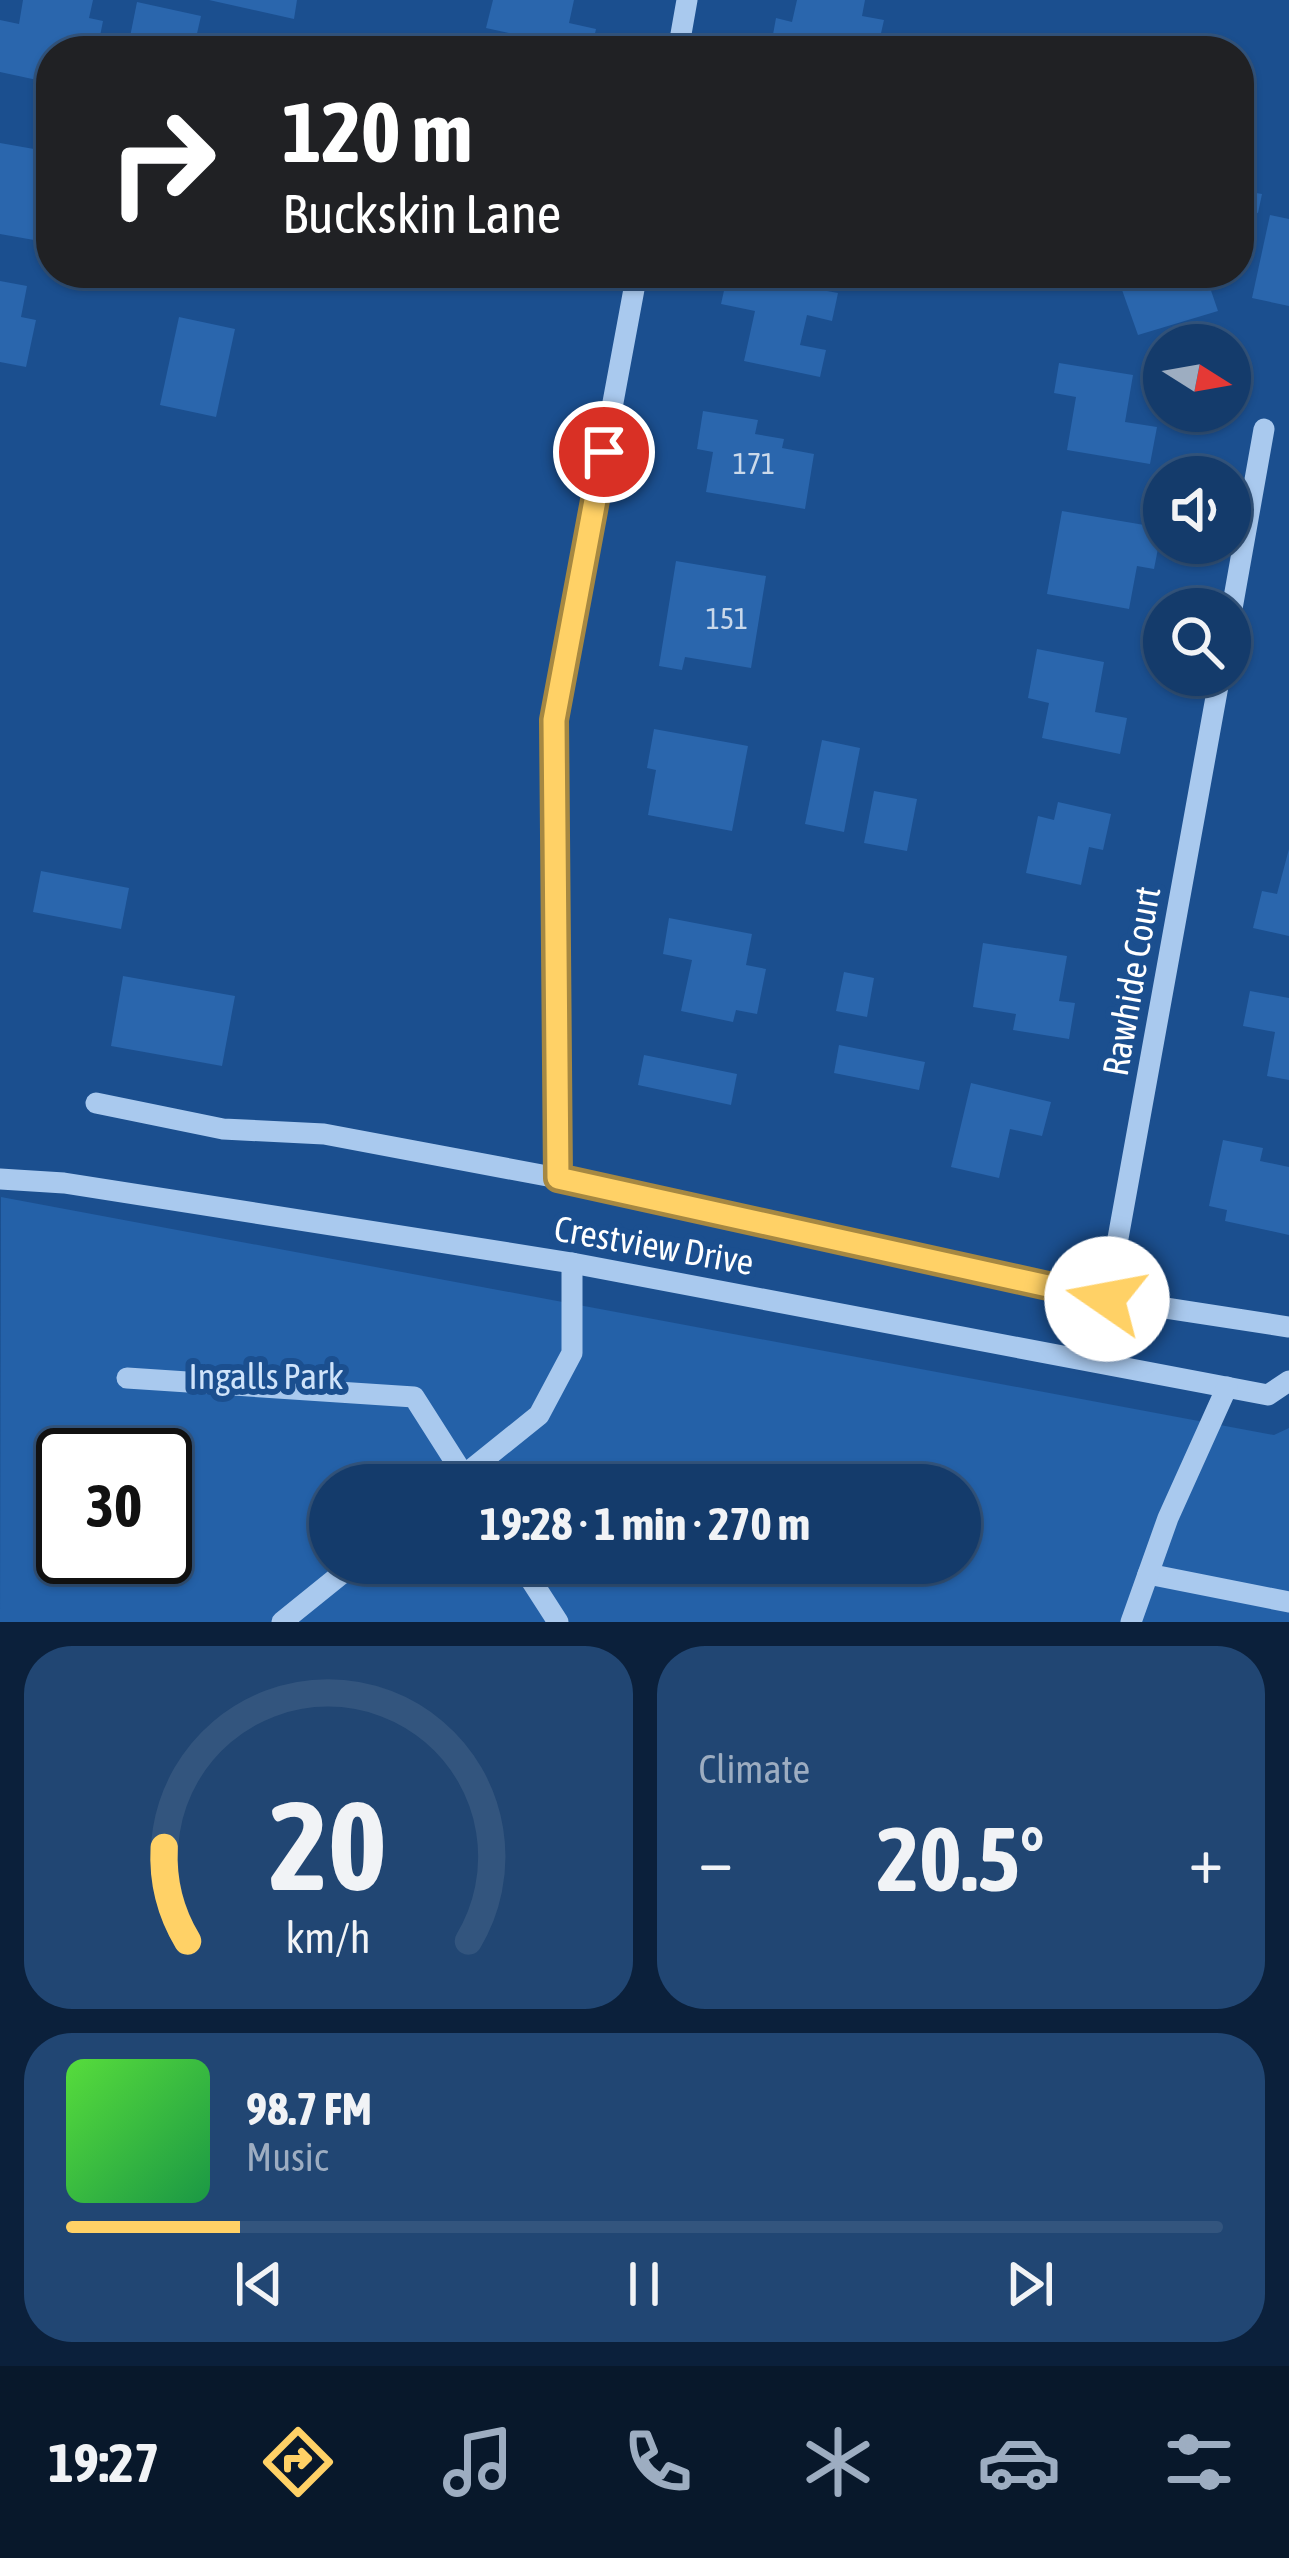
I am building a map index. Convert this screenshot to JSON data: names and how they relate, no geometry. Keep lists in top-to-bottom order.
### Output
{
  "streets": {
    "street": ["Rawhide Court", "Crestview Drive"]
  },
  "crossings": [
    ["Rawhide Court", "Crestview Drive"]
  ],
  "parks": ["Ingalls Park"],
  "house_numbers": ["171", "151"],
  "north": "right",
  "page": {
    "turn": ["120 m", "Buckskin Lane"],
    "limit": "30",
    "trip": "19:28 · 1 min · 270 m",
    "tile": "Climate",
    "heat": ["−", "20.5°", "+"],
    "song": ["98.7 FM", "Music"],
    "tabs": "19:27",
    "gauge": ["20", "km/h"]
  }
}
